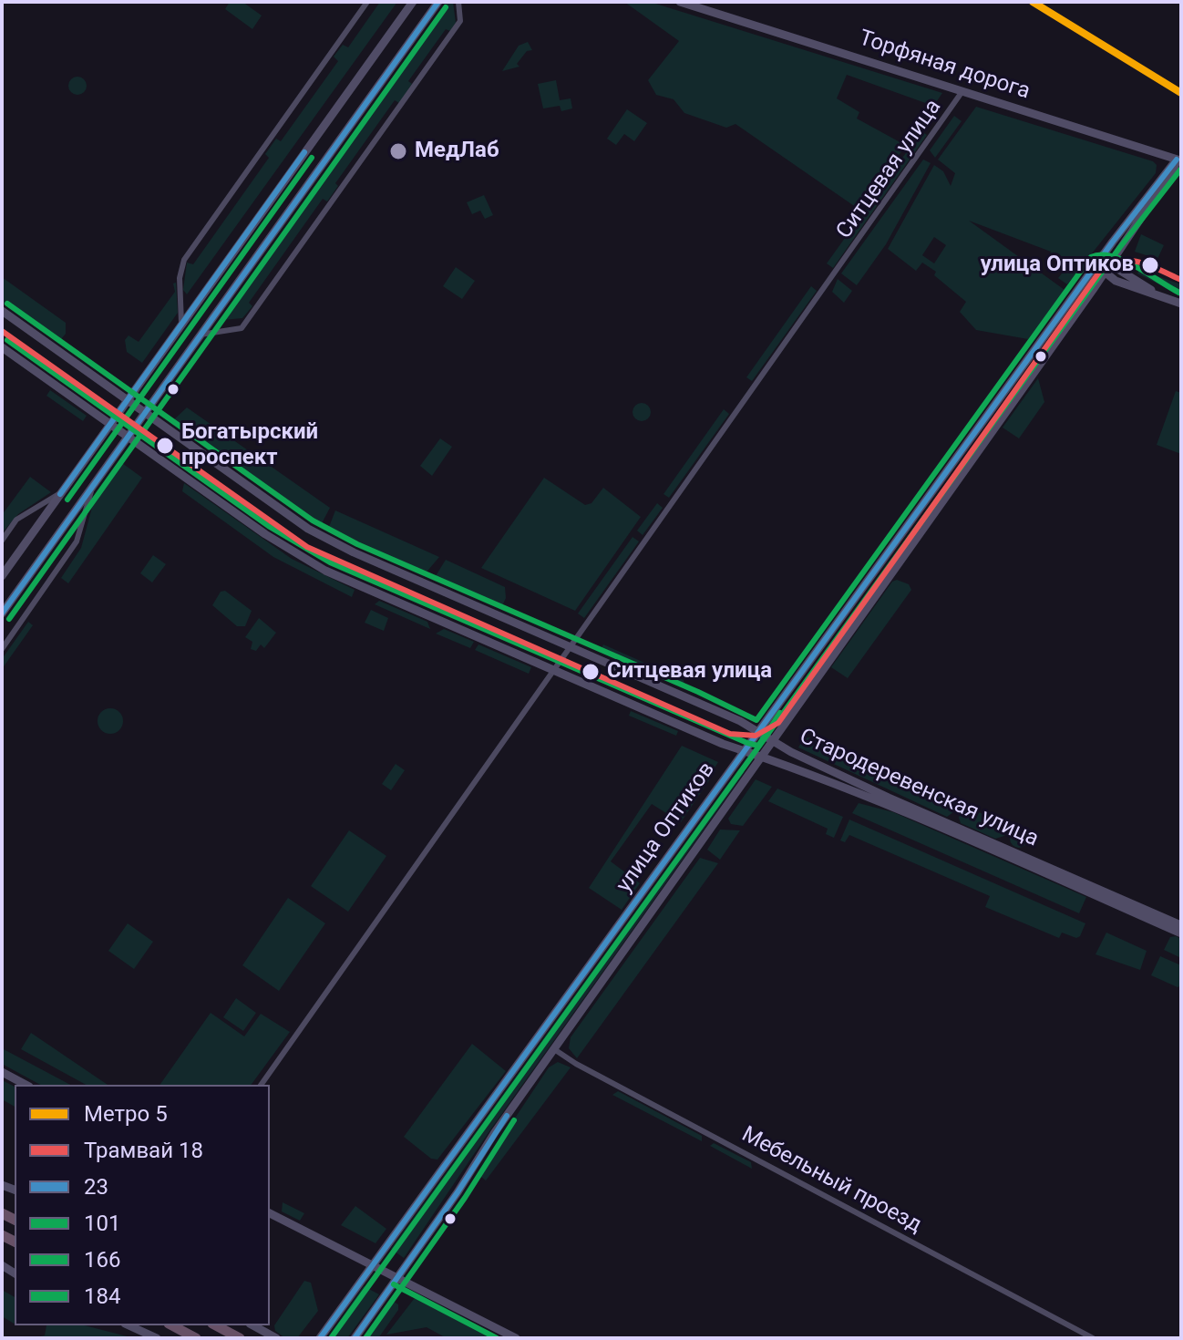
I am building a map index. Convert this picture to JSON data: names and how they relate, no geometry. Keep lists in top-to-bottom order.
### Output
{
  "streets": {
    "main road": ["Торфяная дорога", "Стародеревенская улица", "улица Оптиков"],
    "street": ["Ситцевая улица", "Мебельный проезд"]
  },
  "crossings": [
    ["Торфяная дорога", "Ситцевая улица"],
    ["Торфяная дорога", "улица Оптиков"],
    ["Ситцевая улица", "Стародеревенская улица"],
    ["Стародеревенская улица", "улица Оптиков"],
    ["улица Оптиков", "Мебельный проезд"]
  ],
  "places": [
    "МедЛаб",
    "улица Оптиков",
    "Богатырский проспект",
    "Ситцевая улица"
  ],
  "lines": [
    "metro line 5",
    "transit line 23",
    "transit line 184",
    "transit line 101",
    "transit line 166",
    "tram line 18"
  ],
  "legend": [
    "Метро 5",
    "Трамвай 18",
    "23",
    "101",
    "166",
    "184"
  ]
}
